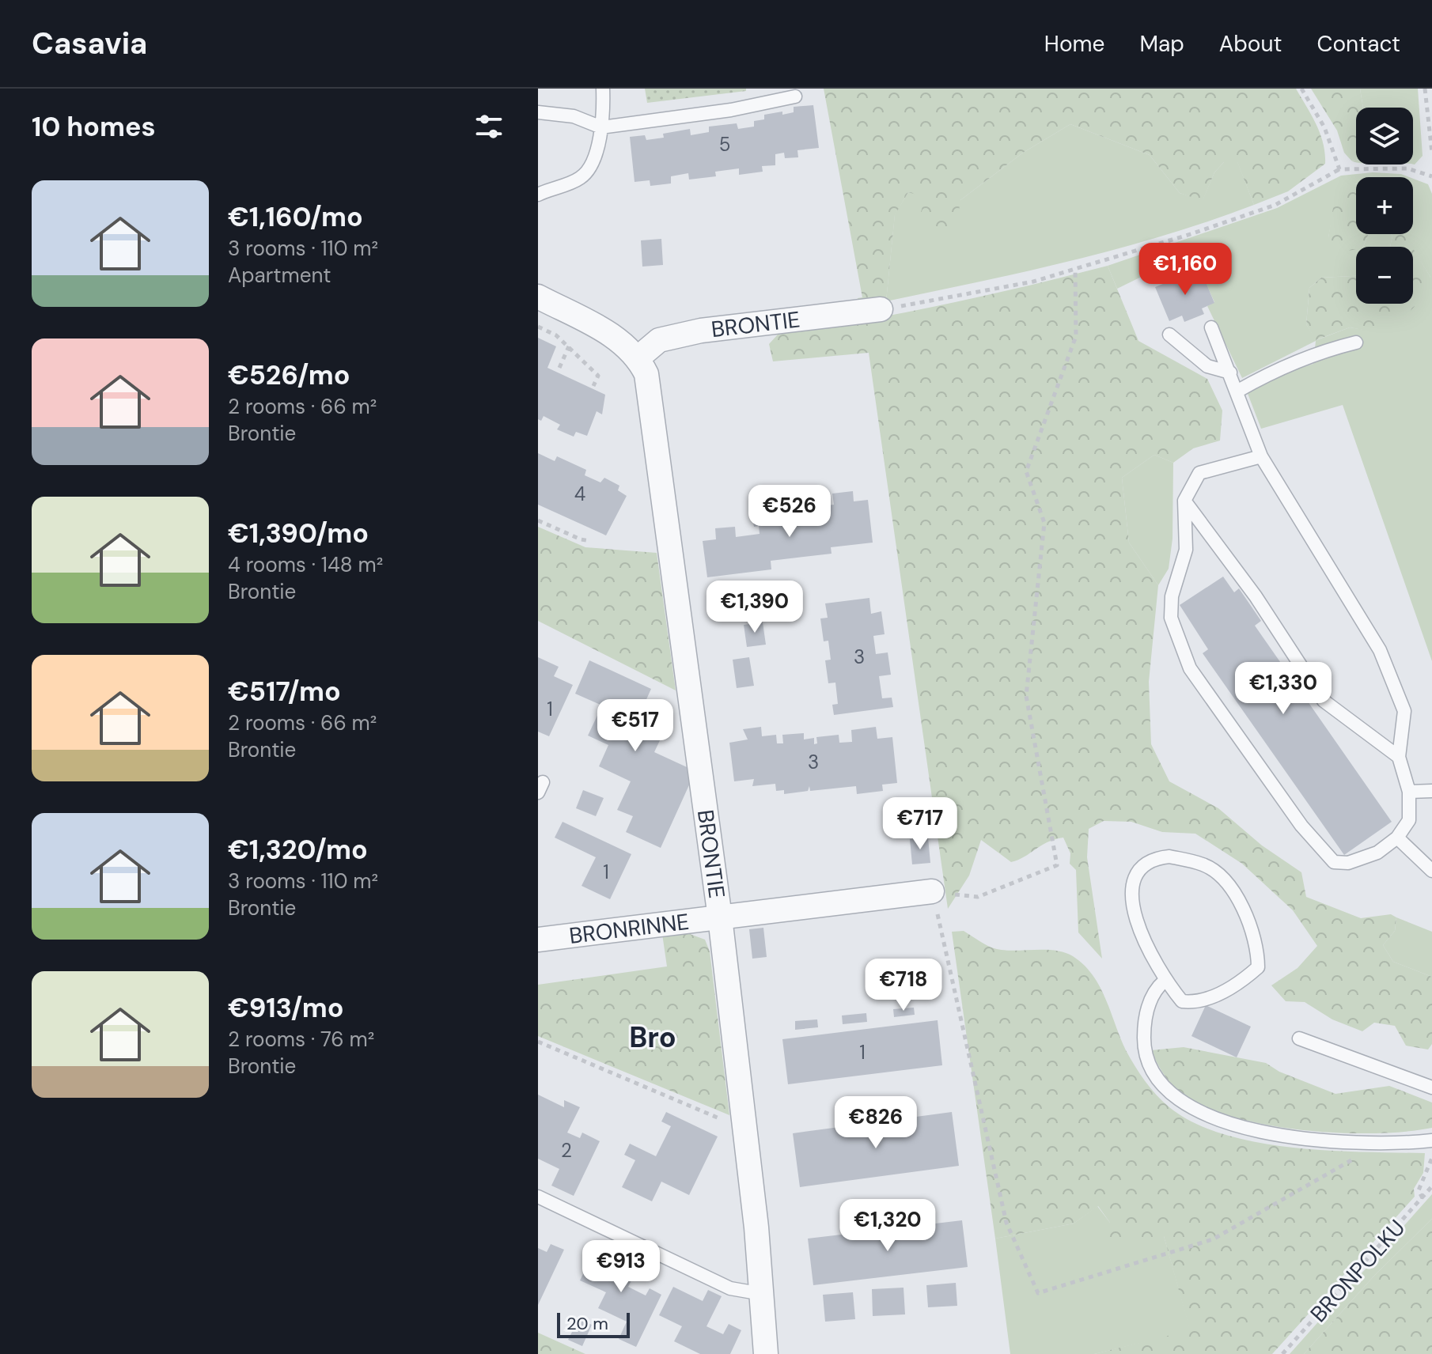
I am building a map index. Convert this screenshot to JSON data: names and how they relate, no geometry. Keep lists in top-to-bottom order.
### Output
{
  "streets": {
    "street": ["BRONTIE", "BRONRINNE"],
    "path": ["BRONPOLKU"]
  },
  "crossings": [
    ["BRONTIE", "BRONRINNE"]
  ],
  "districts": ["Bro"],
  "house_numbers": [
    "5",
    "4",
    "3",
    "1",
    "3",
    "1",
    "1",
    "2"
  ],
  "scale_bar": "20 m",
  "page": {
    "header": "Casavia",
    "nav": [
      "Home",
      "Map",
      "About",
      "Contact"
    ],
    "heading": "10 homes",
    "map_buttons": ["+", "−"],
    "list": [
      {
        "name": "€1,160/mo",
        "note": "3 rooms · 110 m² · Apartment"
      },
      {
        "name": "€526/mo",
        "note": "2 rooms · 66 m² · Brontie"
      },
      {
        "name": "€1,390/mo",
        "note": "4 rooms · 148 m² · Brontie"
      },
      {
        "name": "€517/mo",
        "note": "2 rooms · 66 m² · Brontie"
      },
      {
        "name": "€1,320/mo",
        "note": "3 rooms · 110 m² · Brontie"
      },
      {
        "name": "€913/mo",
        "note": "2 rooms · 76 m² · Brontie"
      }
    ],
    "price": [
      "€1,160",
      "€526",
      "€1,390",
      "€1,330",
      "€517",
      "€717",
      "€718",
      "€826",
      "€1,320",
      "€913"
    ],
    "scale": "20 m"
  }
}
